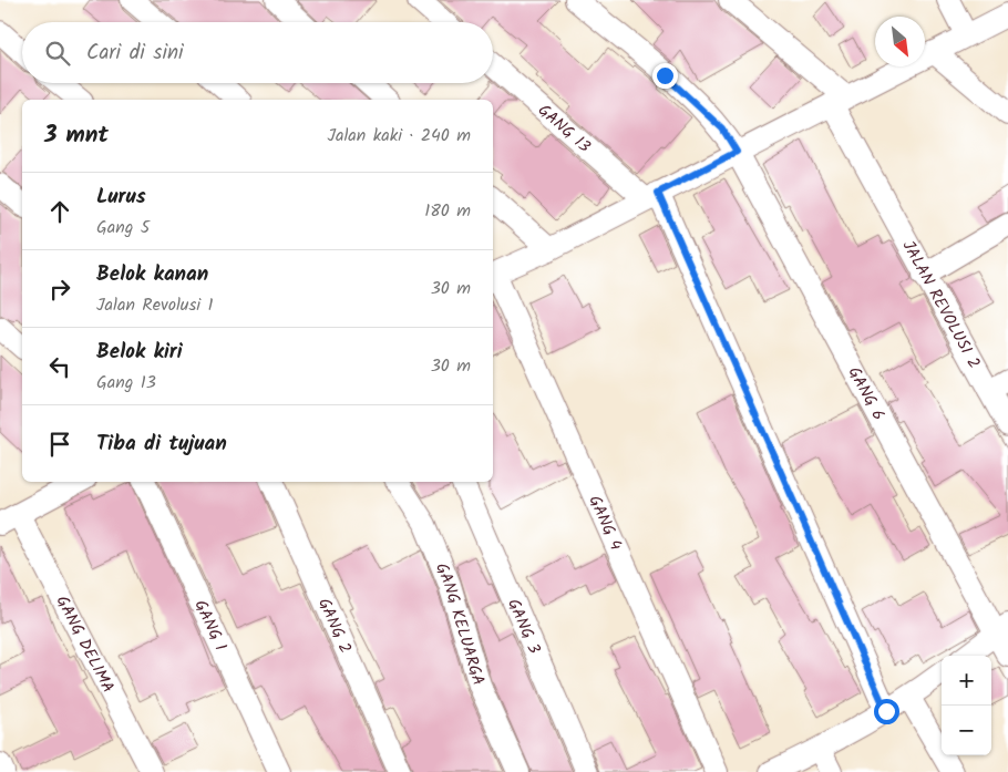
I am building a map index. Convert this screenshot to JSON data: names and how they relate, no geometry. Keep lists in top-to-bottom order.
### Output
{
  "streets": {
    "street": [
      "GANG 13",
      "JALAN REVOLUSI 2",
      "GANG 6",
      "GANG 4",
      "GANG KELUARGA",
      "GANG 3",
      "GANG 1",
      "GANG 2",
      "GANG DELIMA"
    ]
  },
  "north": "bottom right",
  "page": {
    "search": "Cari di sini",
    "heading": ["3 mnt", "Jalan kaki · 240 m"],
    "list": [
      ["Lurus", "Gang 5", "180 m"],
      ["Belok kanan", "Jalan Revolusi 1", "30 m"],
      ["Belok kiri", "Gang 13", "30 m"],
      "Tiba di tujuan"
    ],
    "map_buttons": ["+", "−"]
  }
}
